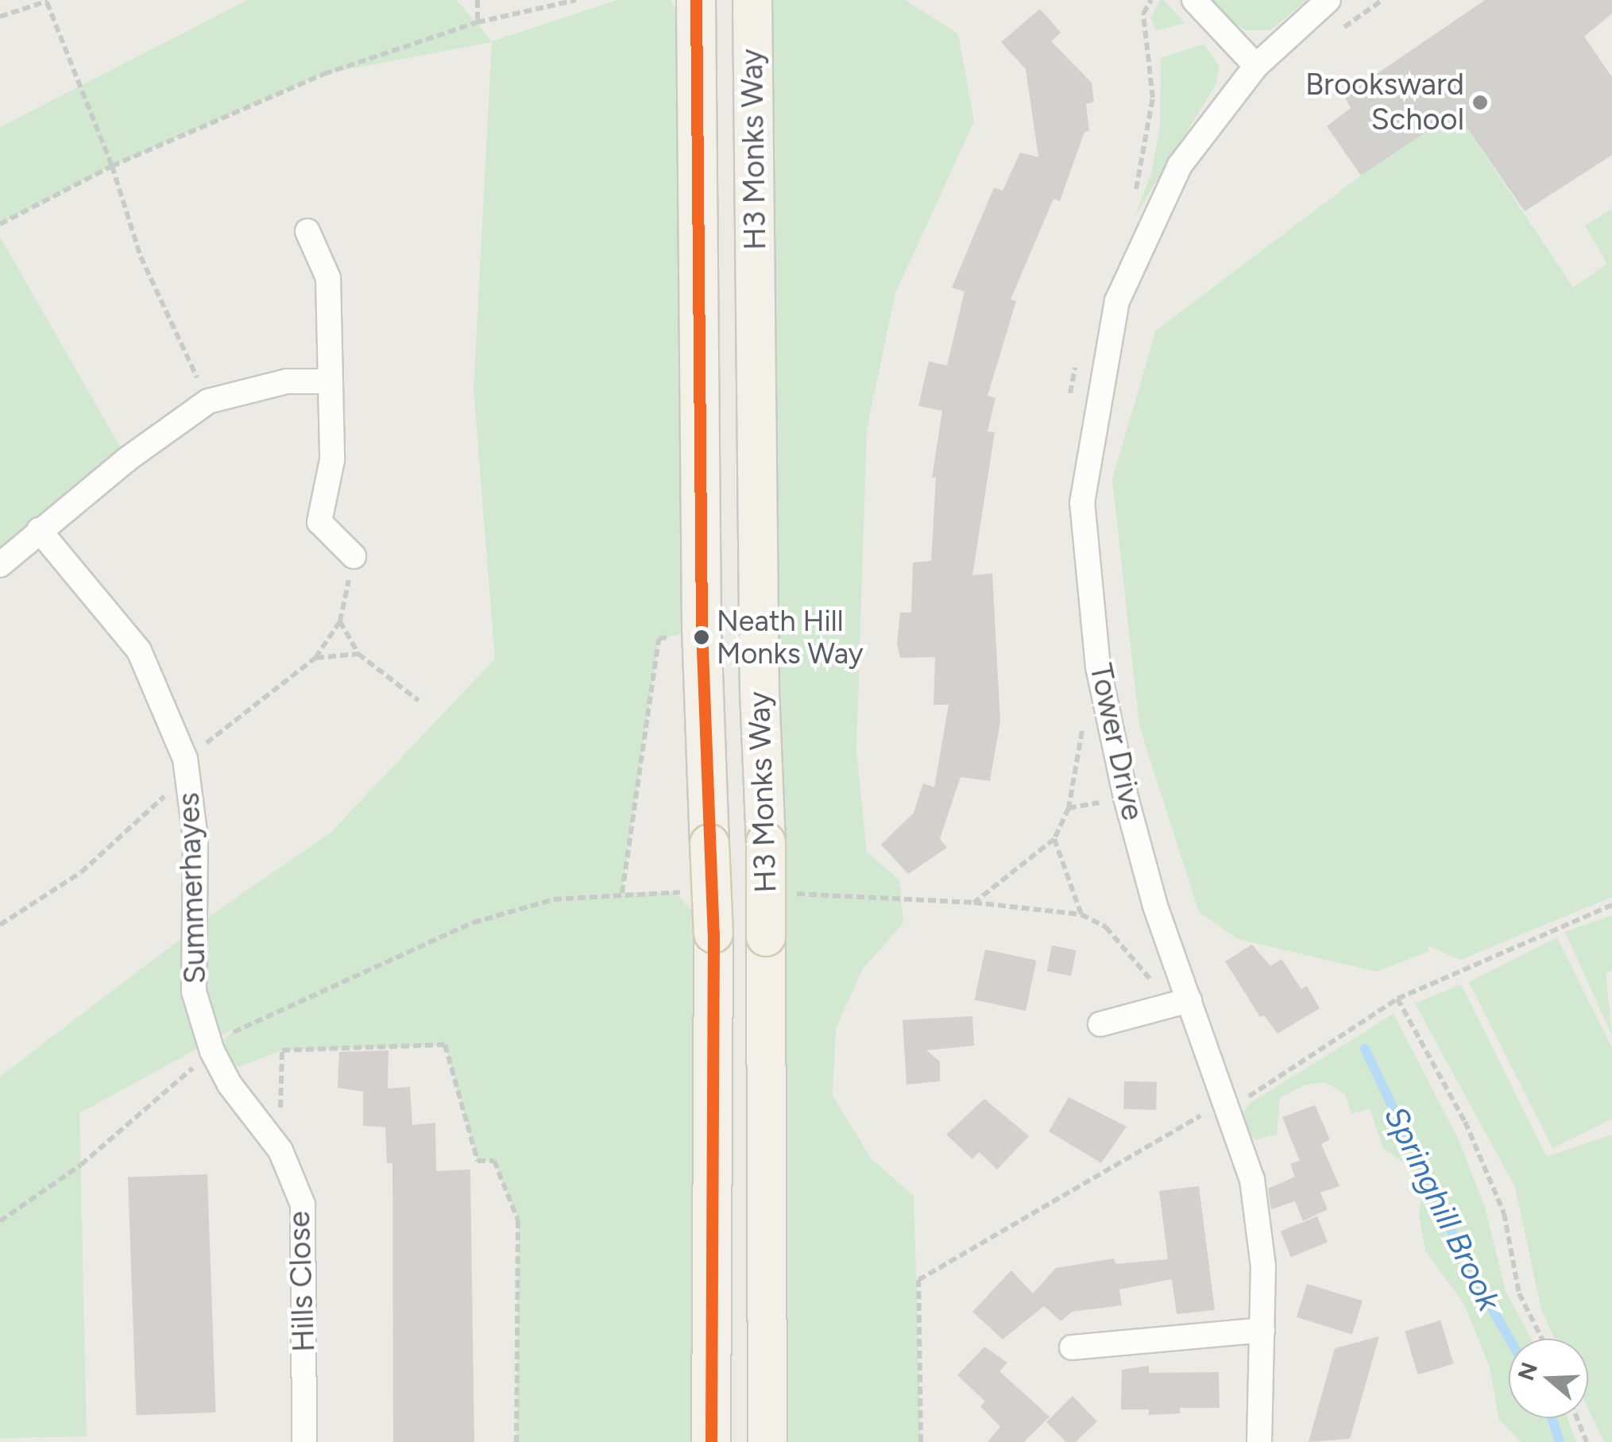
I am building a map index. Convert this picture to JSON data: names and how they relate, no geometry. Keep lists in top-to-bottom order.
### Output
{
  "streets": {
    "main road": ["H3 Monks Way"],
    "street": ["Tower Drive", "Summerhayes", "Hills Close"]
  },
  "crossings": [
    ["Summerhayes", "Hills Close"]
  ],
  "water": ["Springhill Brook"],
  "places": ["Brooksward School", "Neath Hill Monks Way"],
  "north": "left"
}
